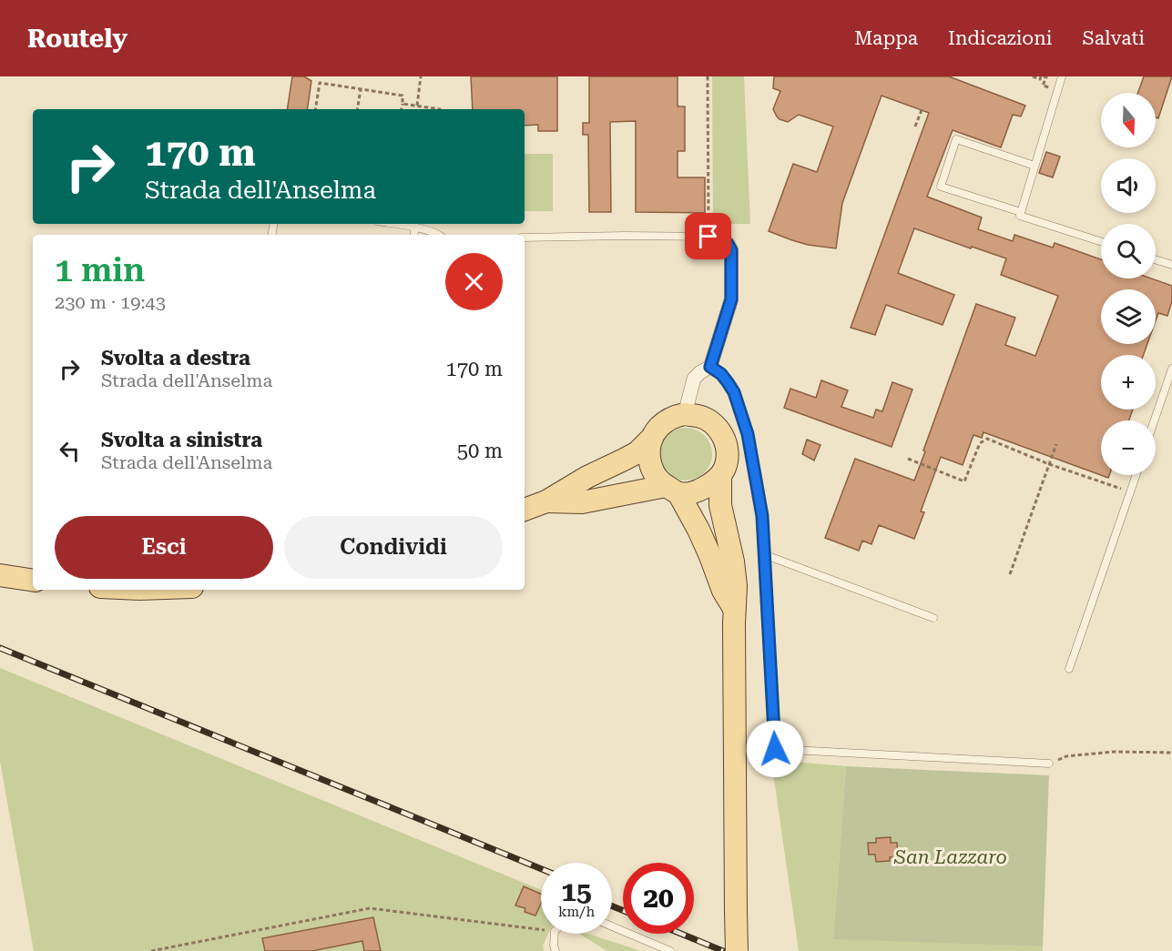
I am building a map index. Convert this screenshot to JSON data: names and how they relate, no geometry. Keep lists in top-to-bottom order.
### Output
{
  "parks": ["San Lazzaro"],
  "north": "bottom",
  "page": {
    "header": "Routely",
    "nav": ["Mappa", "Indicazioni", "Salvati"],
    "map_buttons": ["+", "−"],
    "turn": ["170 m", "Strada dell'Anselma"],
    "heading": ["1 min", "230 m · 19:43"],
    "list": [
      {
        "name": "Svolta a destra",
        "note": "Strada dell'Anselma",
        "value": "170 m"
      },
      {
        "name": "Svolta a sinistra",
        "note": "Strada dell'Anselma",
        "value": "50 m"
      }
    ],
    "buttons": ["Esci", "Condividi"],
    "speed": "15 km/h",
    "limit": "20"
  }
}
